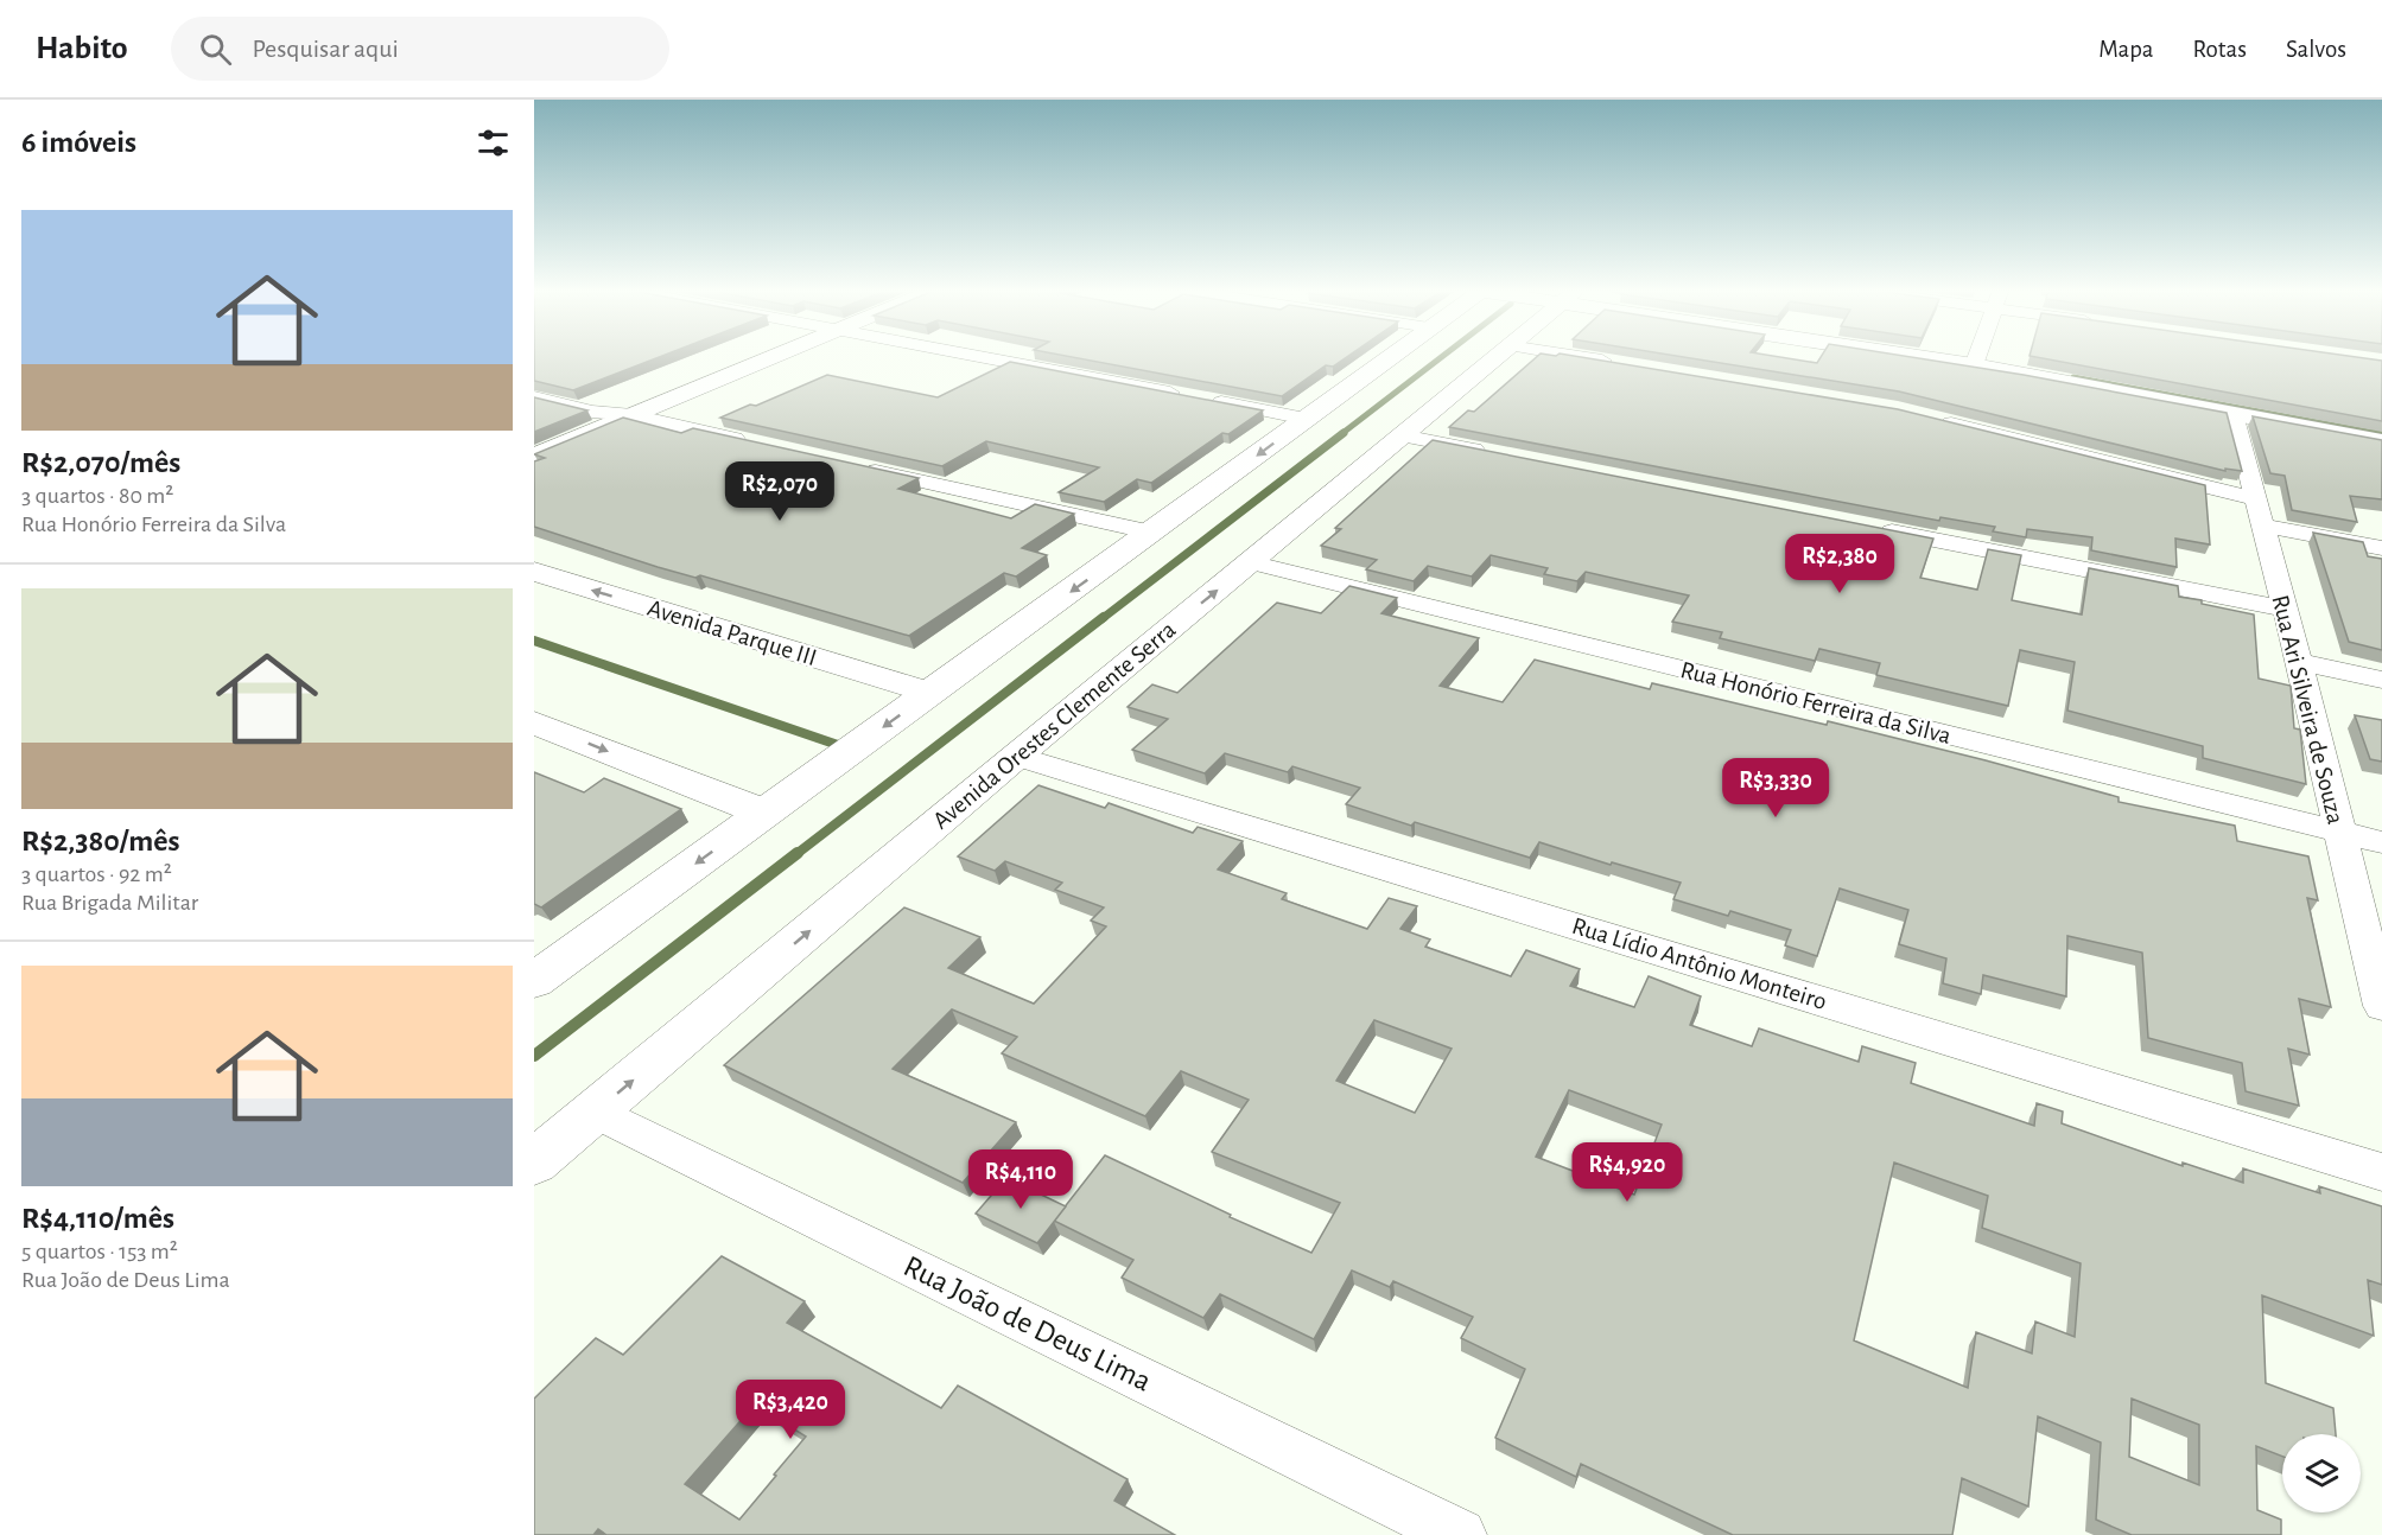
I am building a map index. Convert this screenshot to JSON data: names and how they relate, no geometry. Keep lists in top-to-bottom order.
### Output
{
  "streets": {
    "main road": ["Avenida Parque III", "Avenida Orestes Clemente Serra"],
    "street": [
      "Rua Honório Ferreira da Silva",
      "Rua Ari Silveira de Souza",
      "Rua Lídio Antônio Monteiro",
      "Rua João de Deus Lima"
    ]
  },
  "crossings": [
    ["Rua Honório Ferreira da Silva", "Rua Ari Silveira de Souza"],
    ["Rua Honório Ferreira da Silva", "Avenida Orestes Clemente Serra"],
    ["Avenida Orestes Clemente Serra", "Rua Lídio Antônio Monteiro"],
    ["Avenida Orestes Clemente Serra", "Rua João de Deus Lima"]
  ],
  "page": {
    "header": "Habito",
    "search": "Pesquisar aqui",
    "nav": ["Mapa", "Rotas", "Salvos"],
    "heading": "6 imóveis",
    "list": [
      {
        "name": "R$2,070/mês",
        "note": "3 quartos · 80 m² · Rua Honório Ferreira da Silva"
      },
      {
        "name": "R$2,380/mês",
        "note": "3 quartos · 92 m² · Rua Brigada Militar"
      },
      {
        "name": "R$4,110/mês",
        "note": "5 quartos · 153 m² · Rua João de Deus Lima"
      }
    ],
    "price": [
      "R$2,070",
      "R$2,380",
      "R$3,330",
      "R$4,920",
      "R$4,110",
      "R$3,420"
    ]
  }
}
